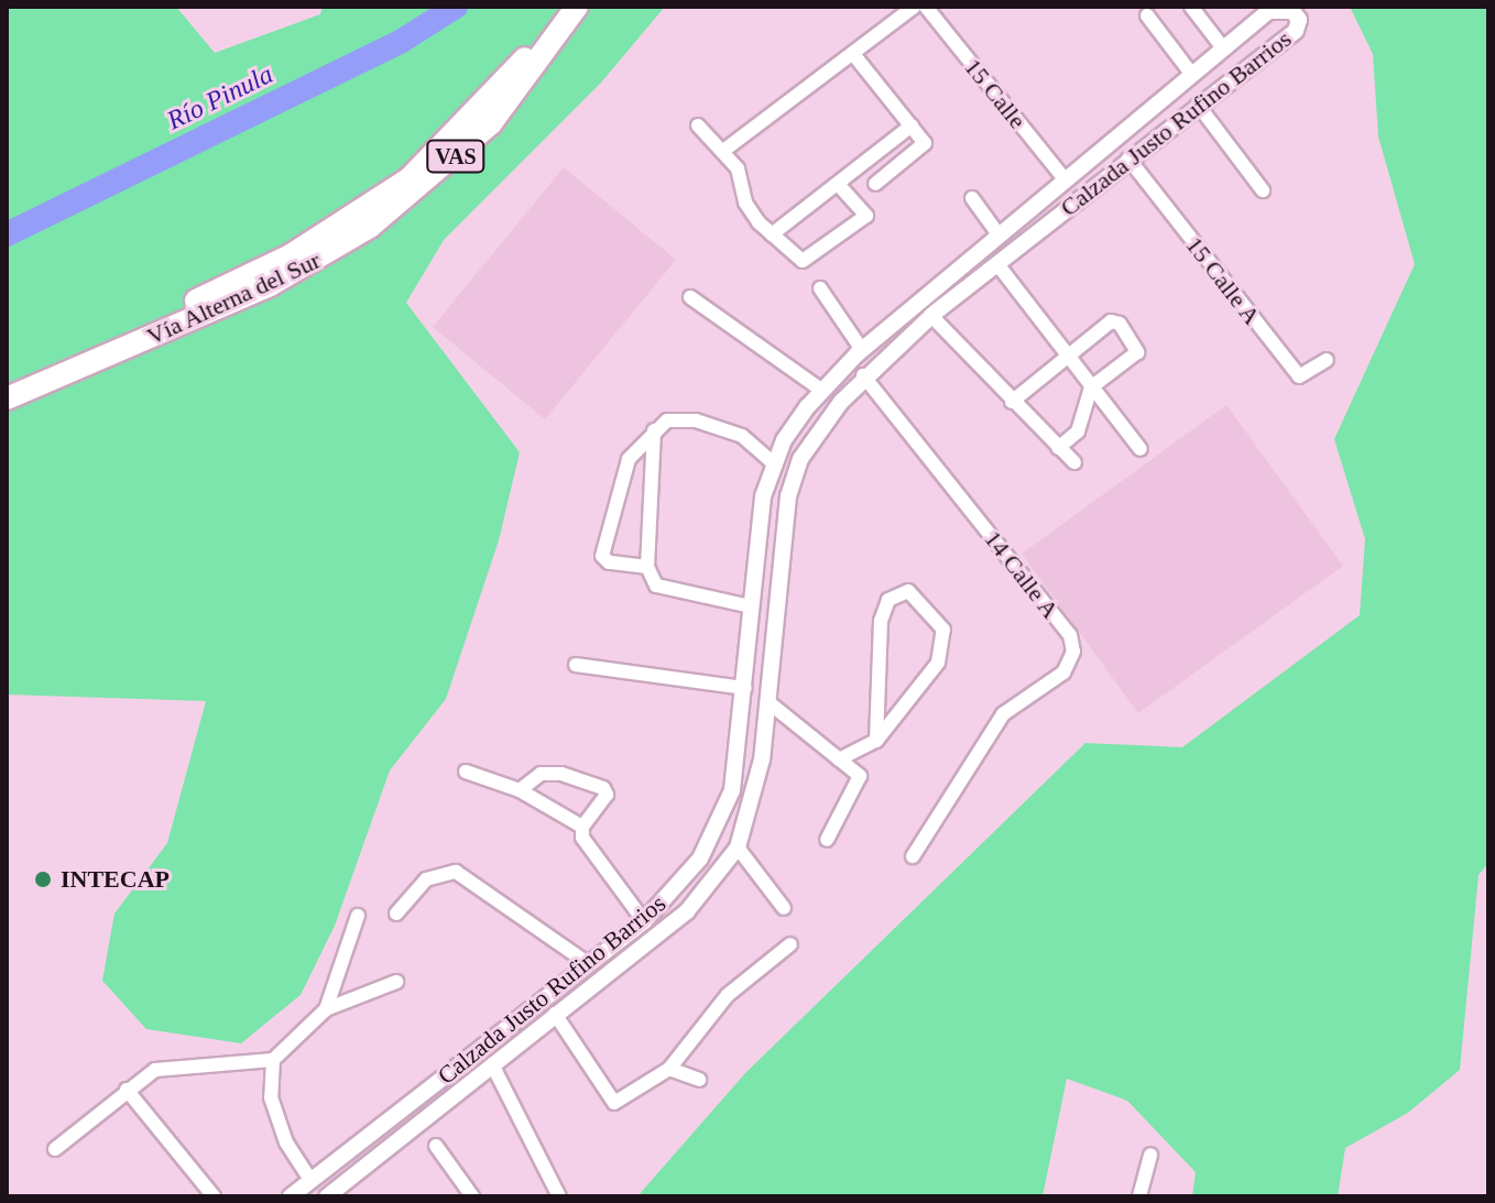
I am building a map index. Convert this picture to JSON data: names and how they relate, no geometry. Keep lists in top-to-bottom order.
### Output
{
  "streets": {
    "highway": ["VAS", "Vía Alterna del Sur"],
    "street": [
      "15 Calle",
      "Calzada Justo Rufino Barrios",
      "15 Calle A",
      "14 Calle A"
    ]
  },
  "crossings": [
    ["15 Calle", "Calzada Justo Rufino Barrios"],
    ["Calzada Justo Rufino Barrios", "15 Calle A"],
    ["Calzada Justo Rufino Barrios", "14 Calle A"]
  ],
  "water": ["Río Pinula"],
  "places": ["INTECAP"]
}
